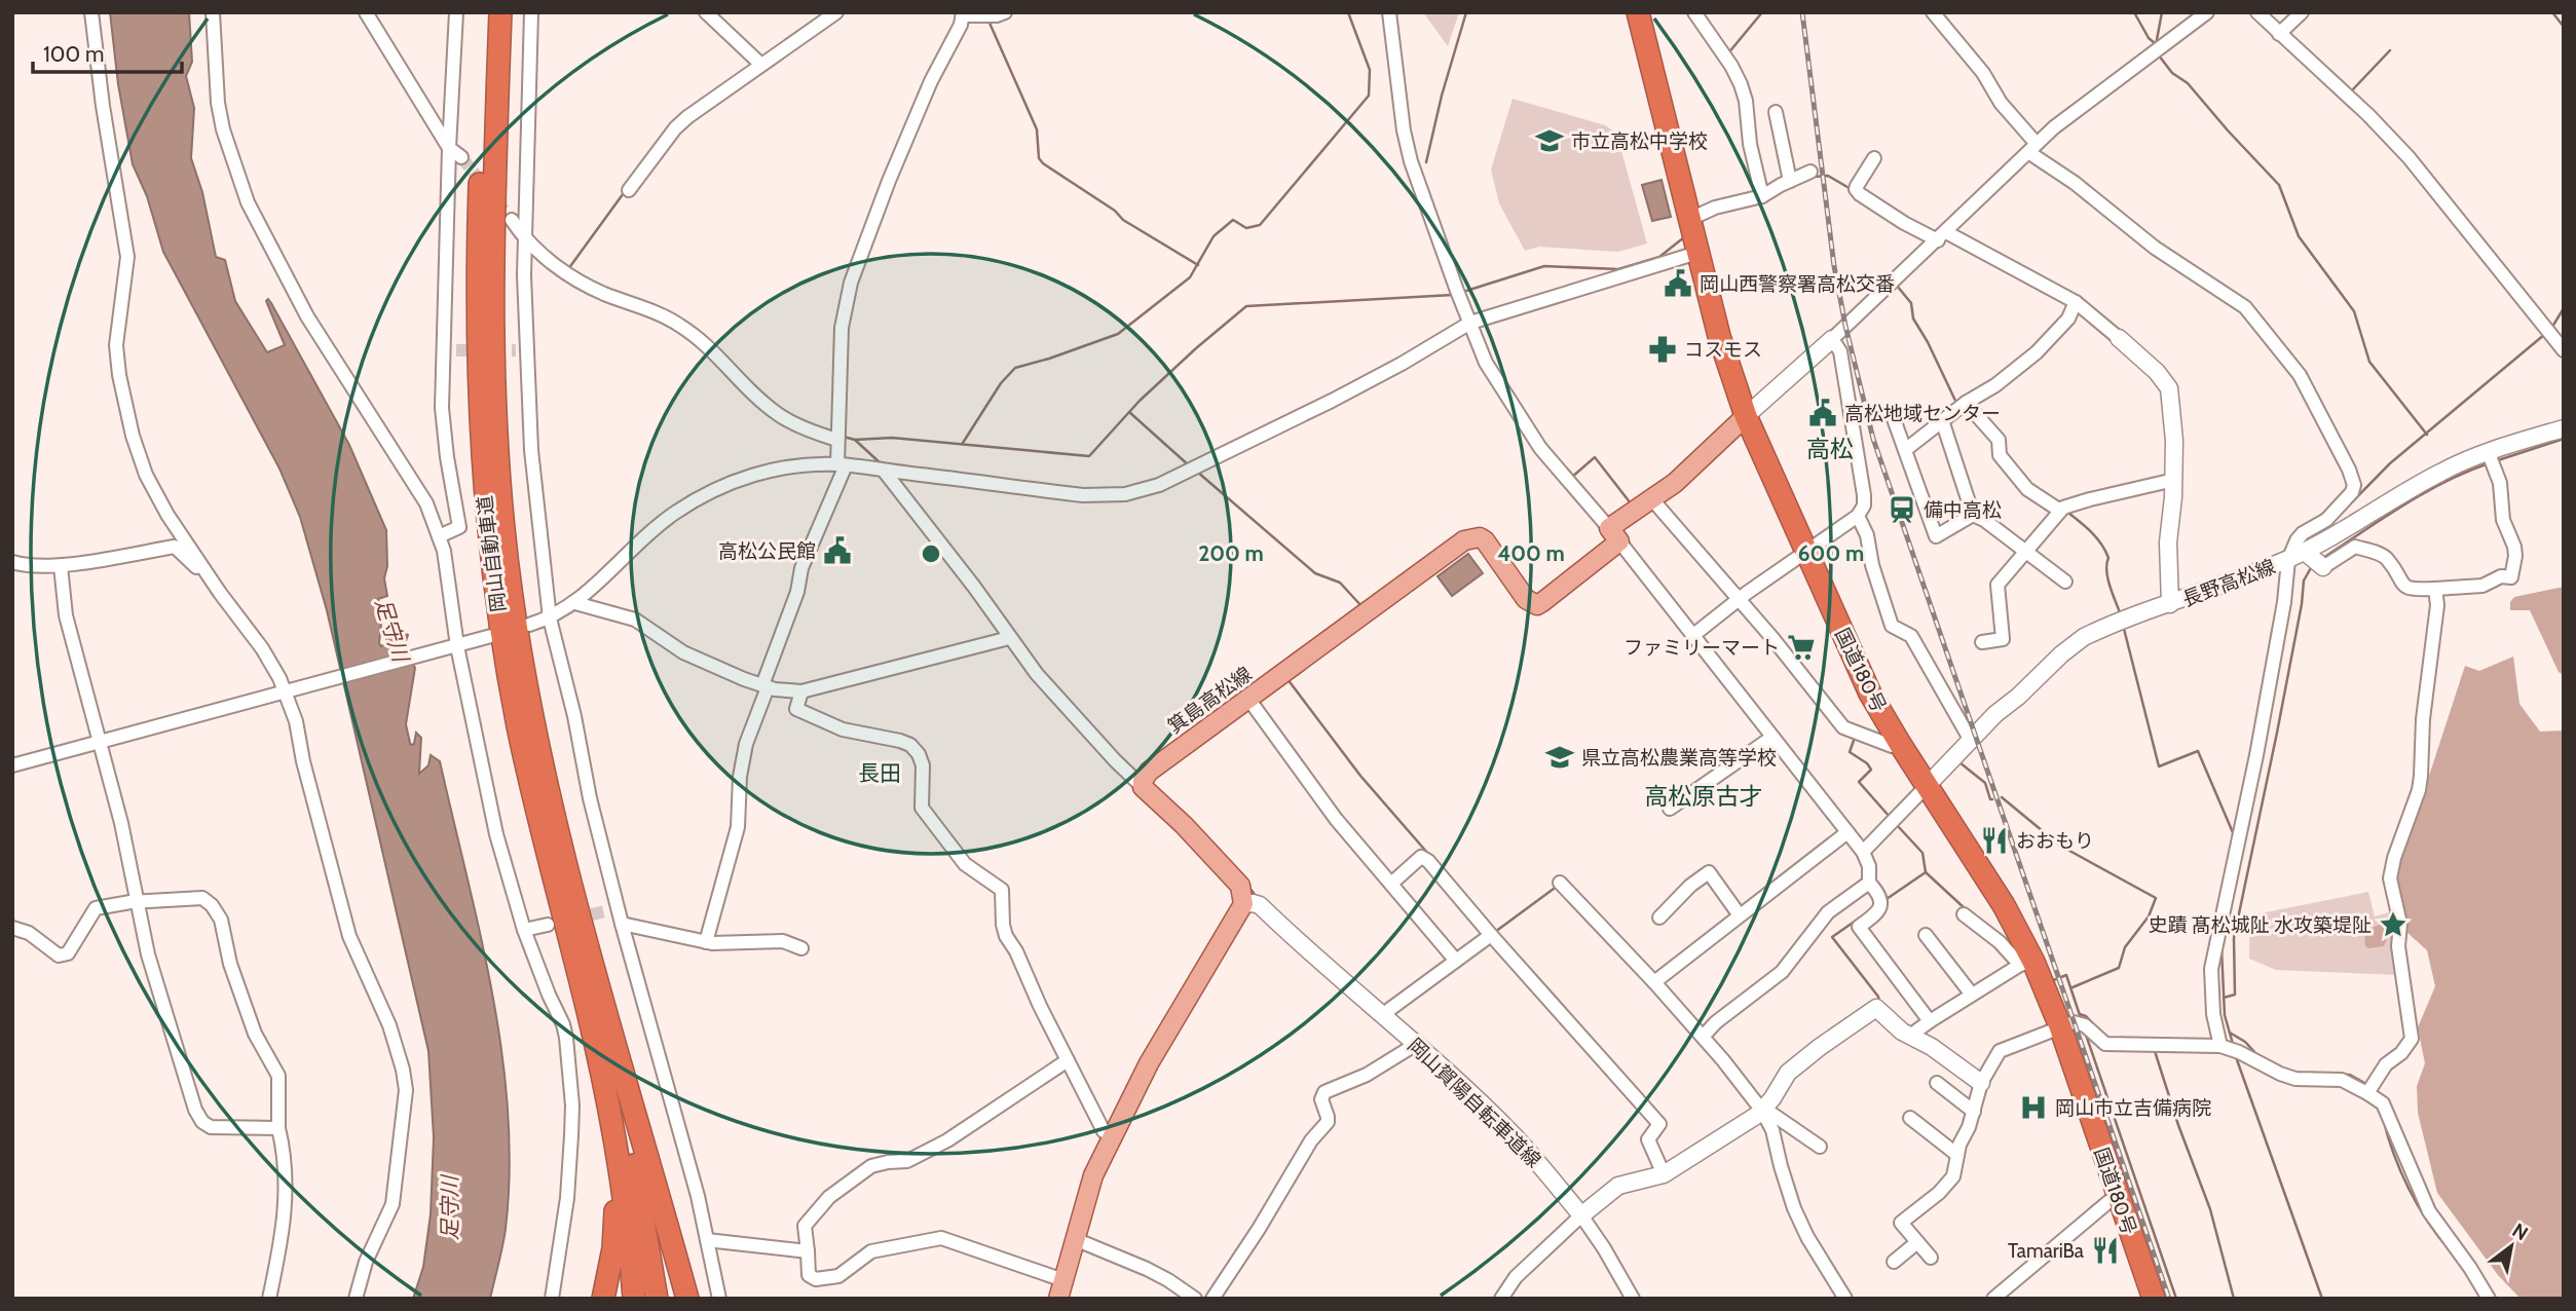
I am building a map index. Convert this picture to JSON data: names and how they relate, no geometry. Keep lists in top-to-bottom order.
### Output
{
  "streets": {
    "highway": ["岡山自動車道", "国道180号"],
    "main road": ["長野高松線", "箕島高松線", "岡山賀陽自転車道線"]
  },
  "crossings": [
    ["長野高松線", "国道180号"],
    ["国道180号", "箕島高松線"]
  ],
  "districts": ["高松", "長田", "高松原古才"],
  "water": ["足守川"],
  "places": {
    "school or university": ["市立高松中学校", "県立高松農業高等学校"],
    "public building": ["岡山西警察署高松交番", "高松地域センター", "高松公民館"],
    "pharmacy": ["コスモス"],
    "station": ["備中高松"],
    "supermarket": ["ファミリーマート"],
    "restaurant": ["おおもり", "TamariBa"],
    "place": ["史蹟 髙松城阯 水攻築堤阯"],
    "hospital": ["岡山市立吉備病院"]
  },
  "scale_bar": "100 m",
  "north": "top right",
  "rings": ["200 m", "400 m", "600 m"]
}
